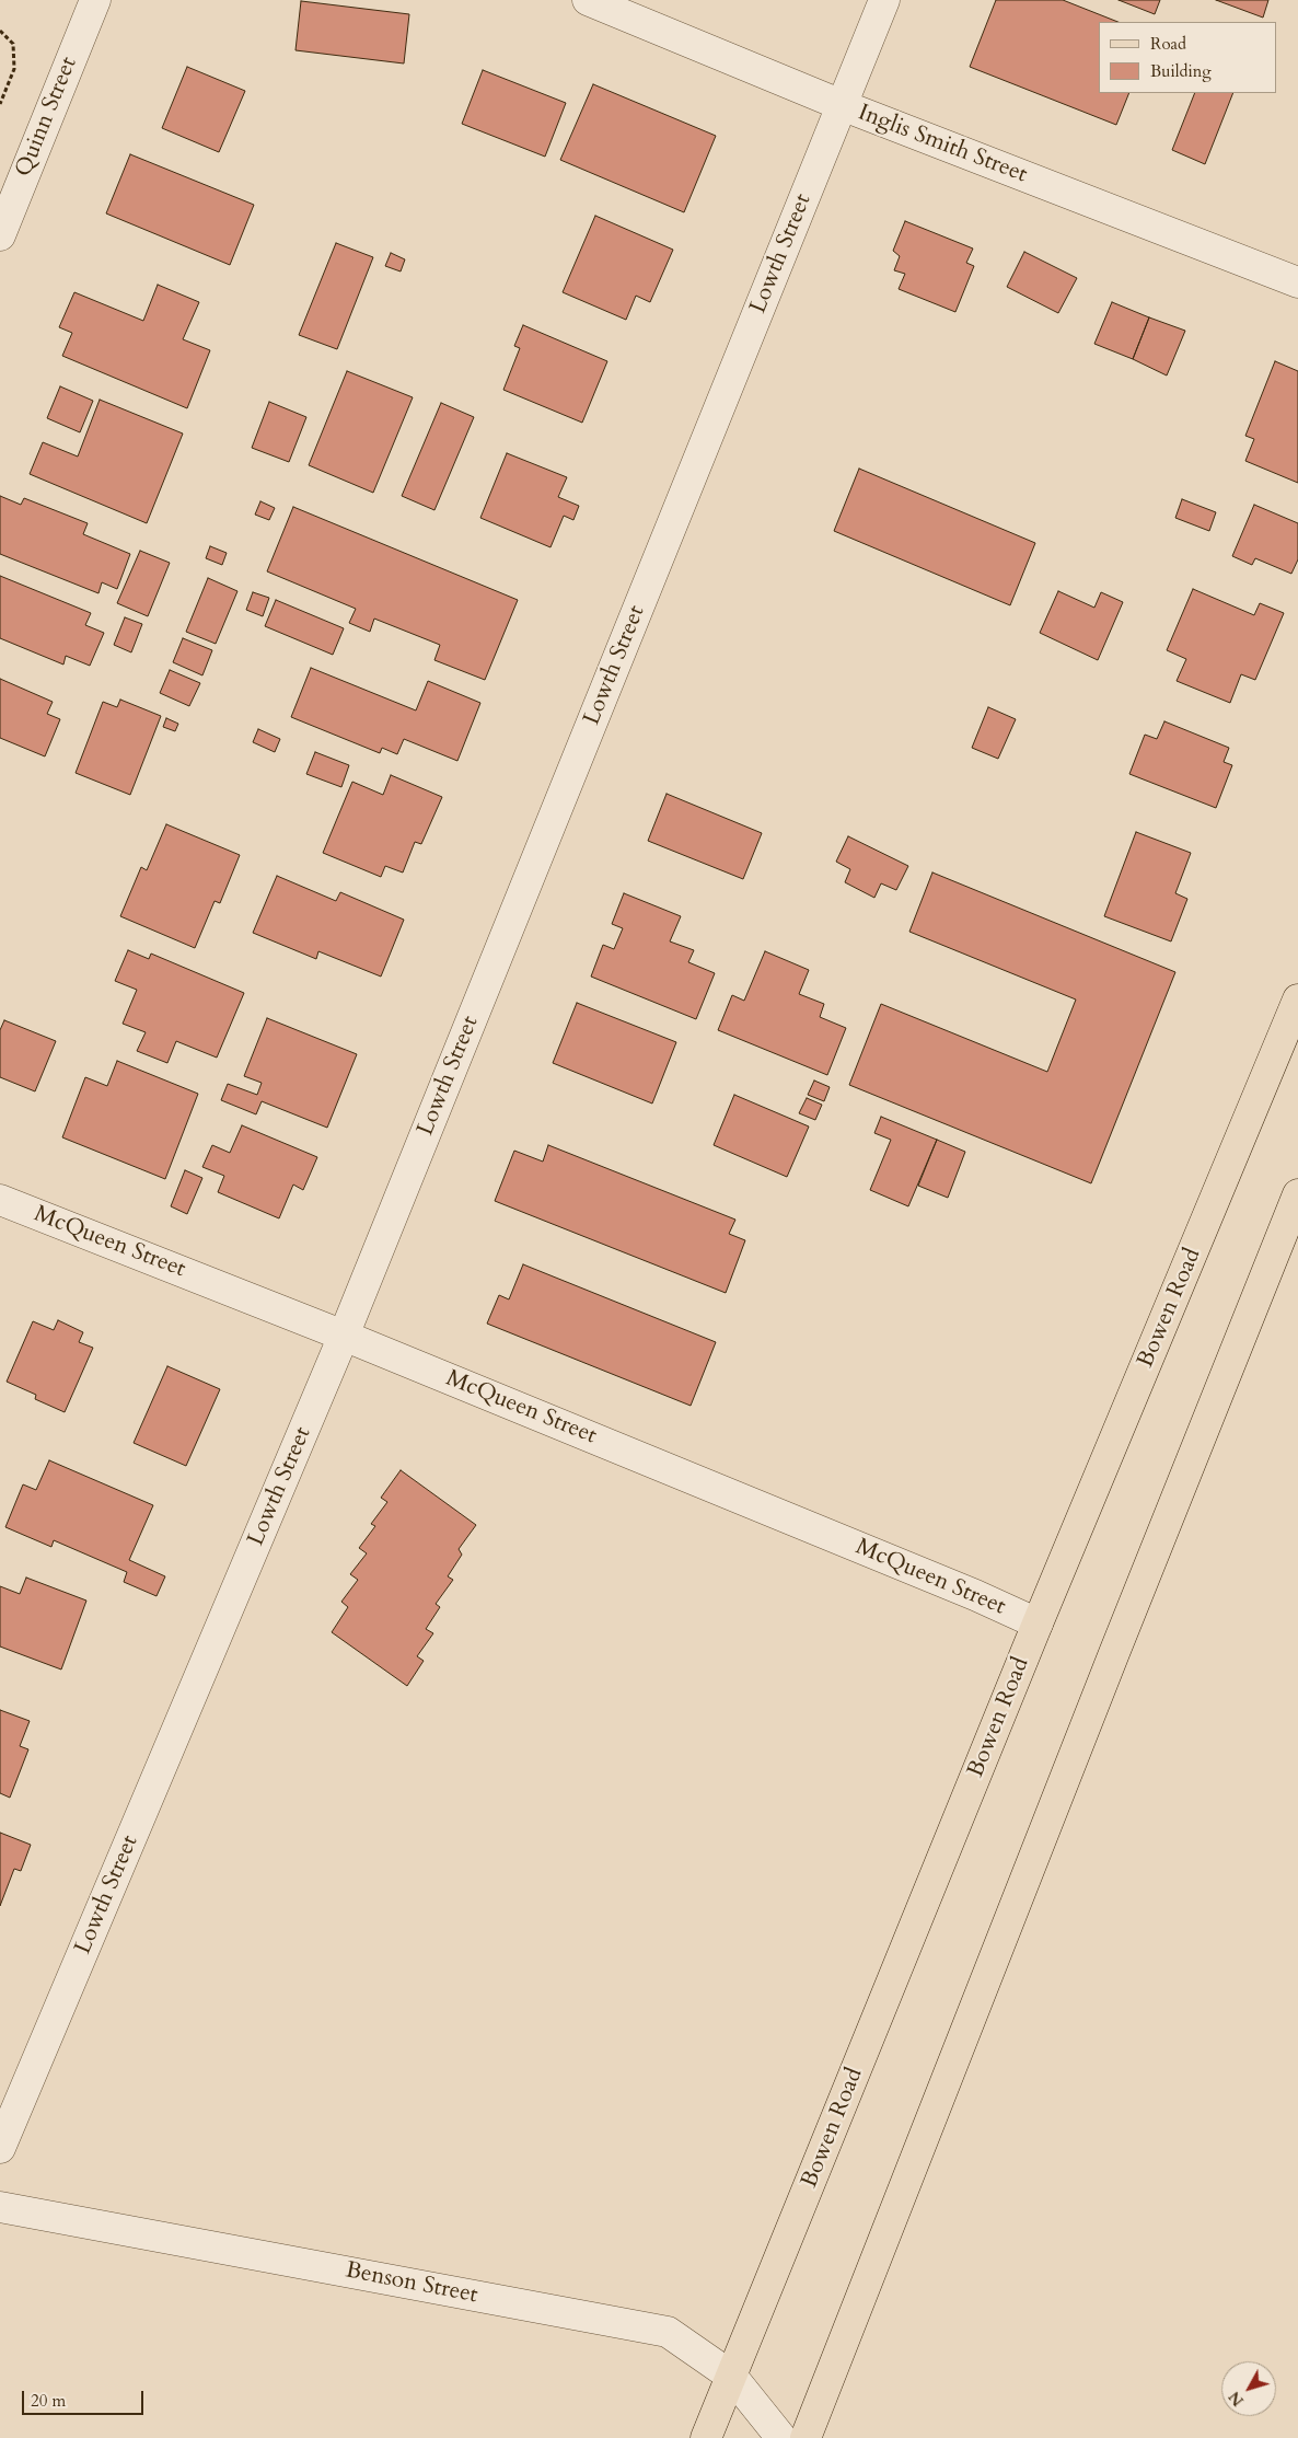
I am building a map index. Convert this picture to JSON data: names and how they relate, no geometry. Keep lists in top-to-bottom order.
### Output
{
  "streets": {
    "main road": ["Bowen Road"],
    "street": [
      "Quinn Street",
      "Inglis Smith Street",
      "Lowth Street",
      "McQueen Street",
      "Benson Street"
    ]
  },
  "crossings": [
    ["Inglis Smith Street", "Lowth Street"],
    ["Lowth Street", "McQueen Street"],
    ["McQueen Street", "Bowen Road"],
    ["Bowen Road", "Benson Street"]
  ],
  "legend": ["Road", "Building"],
  "scale_bar": "20 m",
  "north": "bottom left"
}
